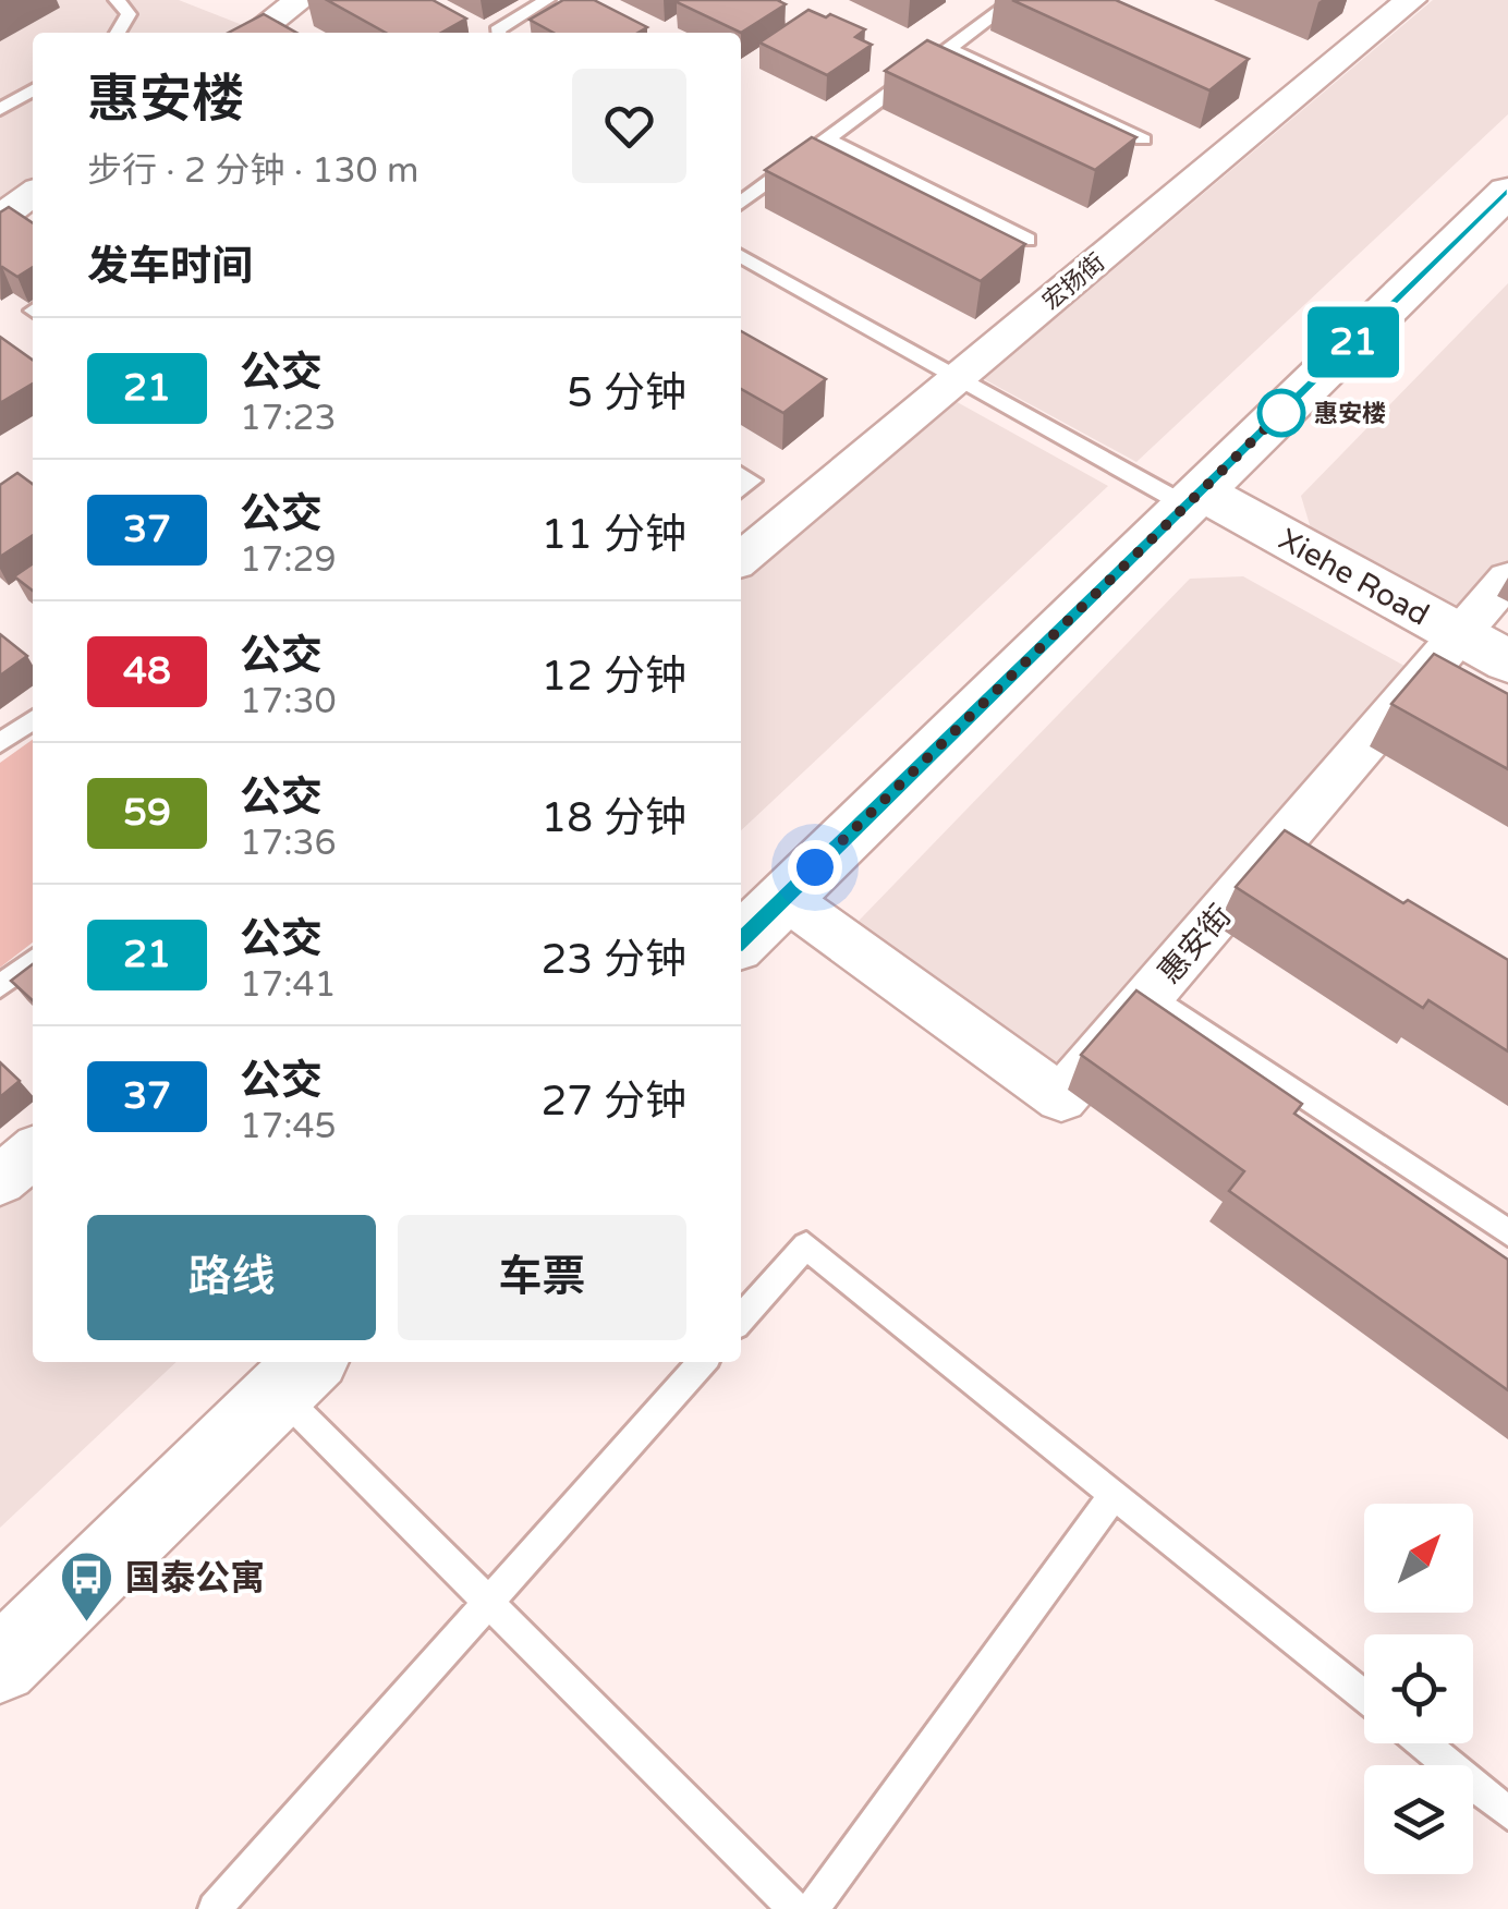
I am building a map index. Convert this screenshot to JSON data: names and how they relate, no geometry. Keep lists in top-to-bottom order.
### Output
{
  "streets": {
    "street": ["宏扬街", "Xiehe Road", "惠安街"]
  },
  "crossings": [
    ["Xiehe Road", "惠安街"]
  ],
  "places": {
    "other": ["惠安楼"],
    "bus stop": ["国泰公寓"]
  },
  "lines": ["bus line 21"],
  "north": "top right",
  "page": {
    "on_map": "21",
    "heading": [
      ["惠安楼", "步行 · 2 分钟 · 130 m"],
      "发车时间"
    ],
    "list": [
      {
        "mark": "21",
        "name": "公交",
        "note": "17:23",
        "value": "5 分钟"
      },
      {
        "mark": "37",
        "name": "公交",
        "note": "17:29",
        "value": "11 分钟"
      },
      {
        "mark": "48",
        "name": "公交",
        "note": "17:30",
        "value": "12 分钟"
      },
      {
        "mark": "59",
        "name": "公交",
        "note": "17:36",
        "value": "18 分钟"
      },
      {
        "mark": "21",
        "name": "公交",
        "note": "17:41",
        "value": "23 分钟"
      },
      {
        "mark": "37",
        "name": "公交",
        "note": "17:45",
        "value": "27 分钟"
      }
    ],
    "buttons": ["路线", "车票"]
  }
}
